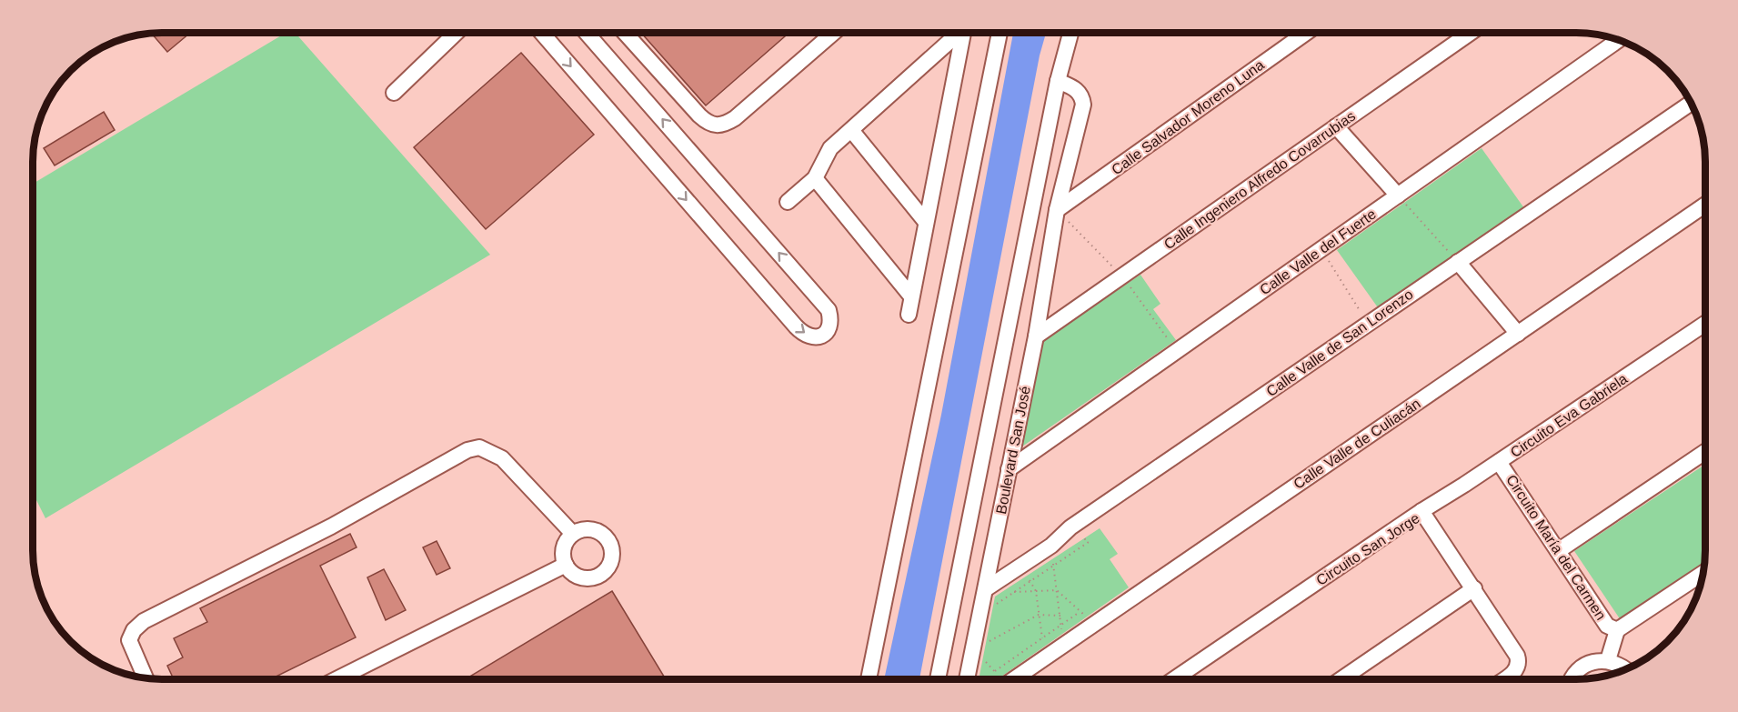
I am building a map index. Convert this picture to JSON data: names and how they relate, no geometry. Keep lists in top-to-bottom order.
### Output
{
  "streets": {
    "street": [
      "Calle Salvador Moreno Luna",
      "Calle Ingeniero Alfredo Covarrubias",
      "Calle Valle del Fuerte",
      "Calle Valle de San Lorenzo",
      "Circuito Eva Gabriela",
      "Calle Valle de Culiacán",
      "Boulevard San José",
      "Circuito María del Carmen",
      "Circuito San Jorge"
    ]
  },
  "crossings": [
    ["Calle Salvador Moreno Luna", "Boulevard San José"],
    ["Calle Ingeniero Alfredo Covarrubias", "Boulevard San José"],
    ["Calle Valle del Fuerte", "Boulevard San José"],
    ["Calle Valle de San Lorenzo", "Boulevard San José"],
    ["Circuito Eva Gabriela", "Circuito María del Carmen"],
    ["Circuito Eva Gabriela", "Circuito San Jorge"]
  ]
}
